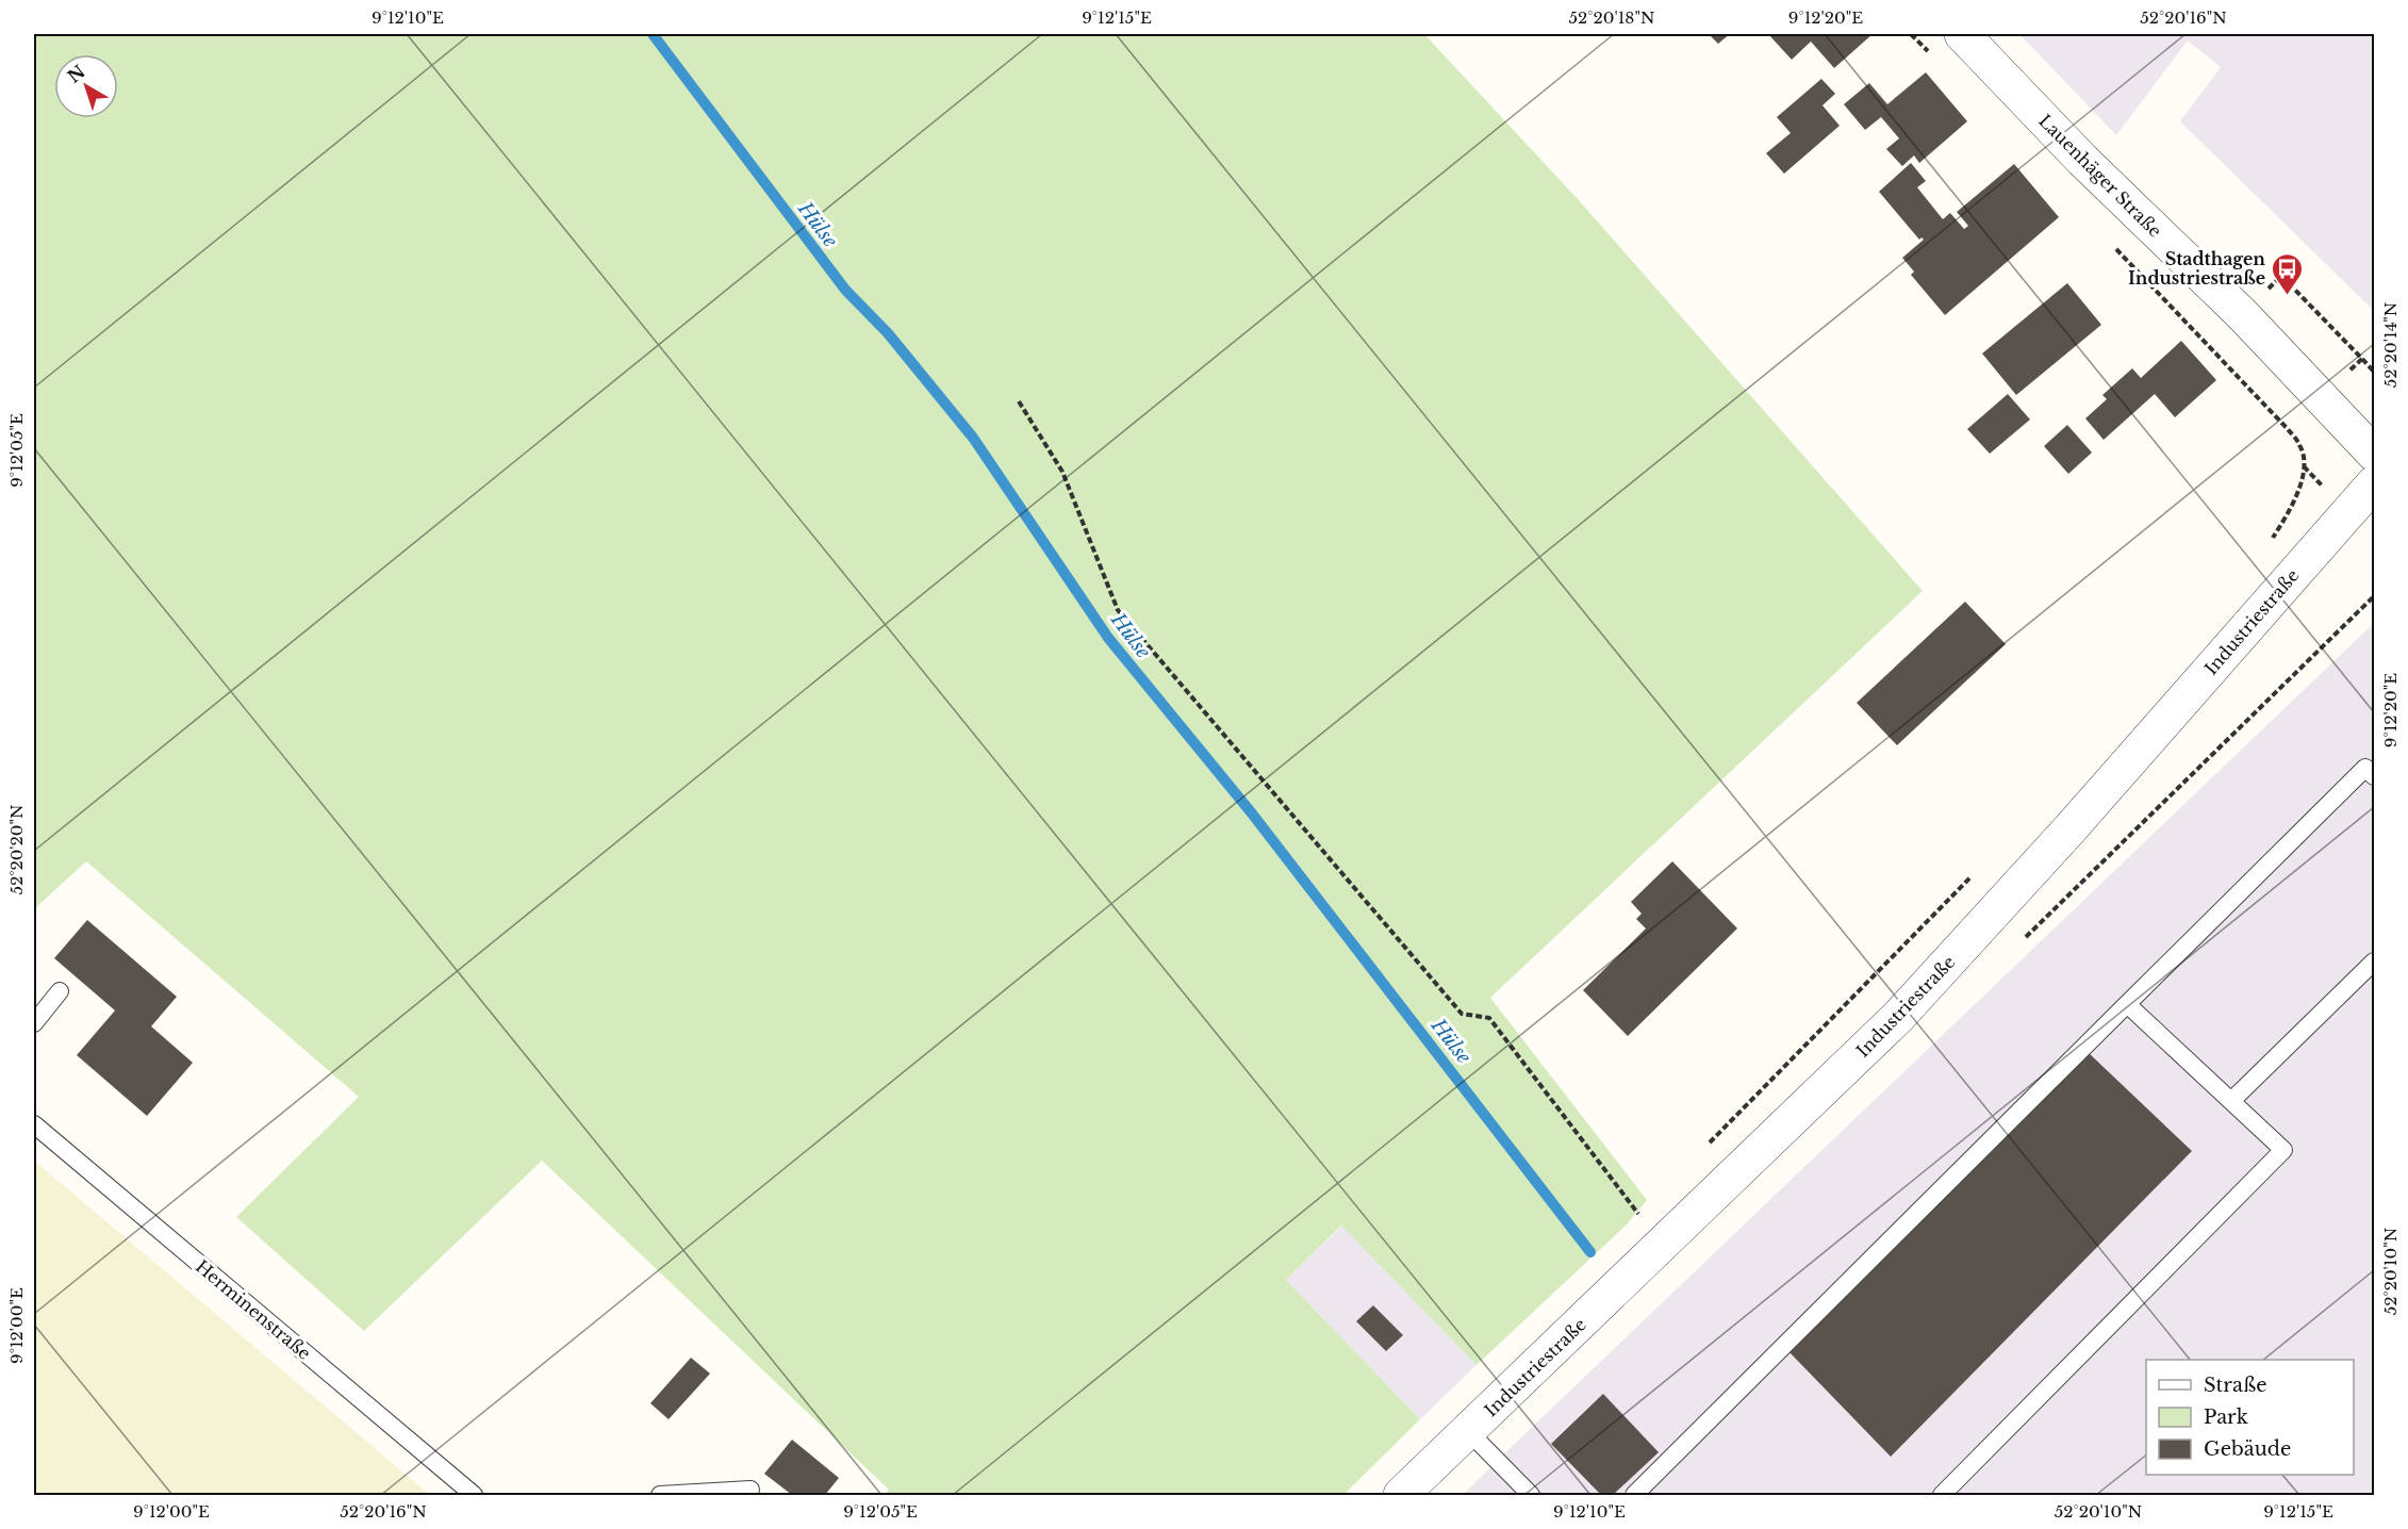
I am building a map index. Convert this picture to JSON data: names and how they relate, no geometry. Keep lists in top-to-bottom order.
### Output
{
  "streets": {
    "street": ["Lauenhäger Straße", "Industriestraße"],
    "lane": ["Herminenstraße"]
  },
  "water": ["Hülse"],
  "places": {
    "bus stop": ["Stadthagen Industriestraße"]
  },
  "legend": ["Straße", "Park", "Gebäude"],
  "north": "top left",
  "coordinates": [
    "9°12'10\"E",
    "9°12'15\"E",
    "52°20'18\"N",
    "9°12'20\"E",
    "52°20'16\"N",
    "52°20'14\"N",
    "9°12'05\"E",
    "52°20'20\"N",
    "52°20'10\"N",
    "9°12'00\"E"
  ]
}
